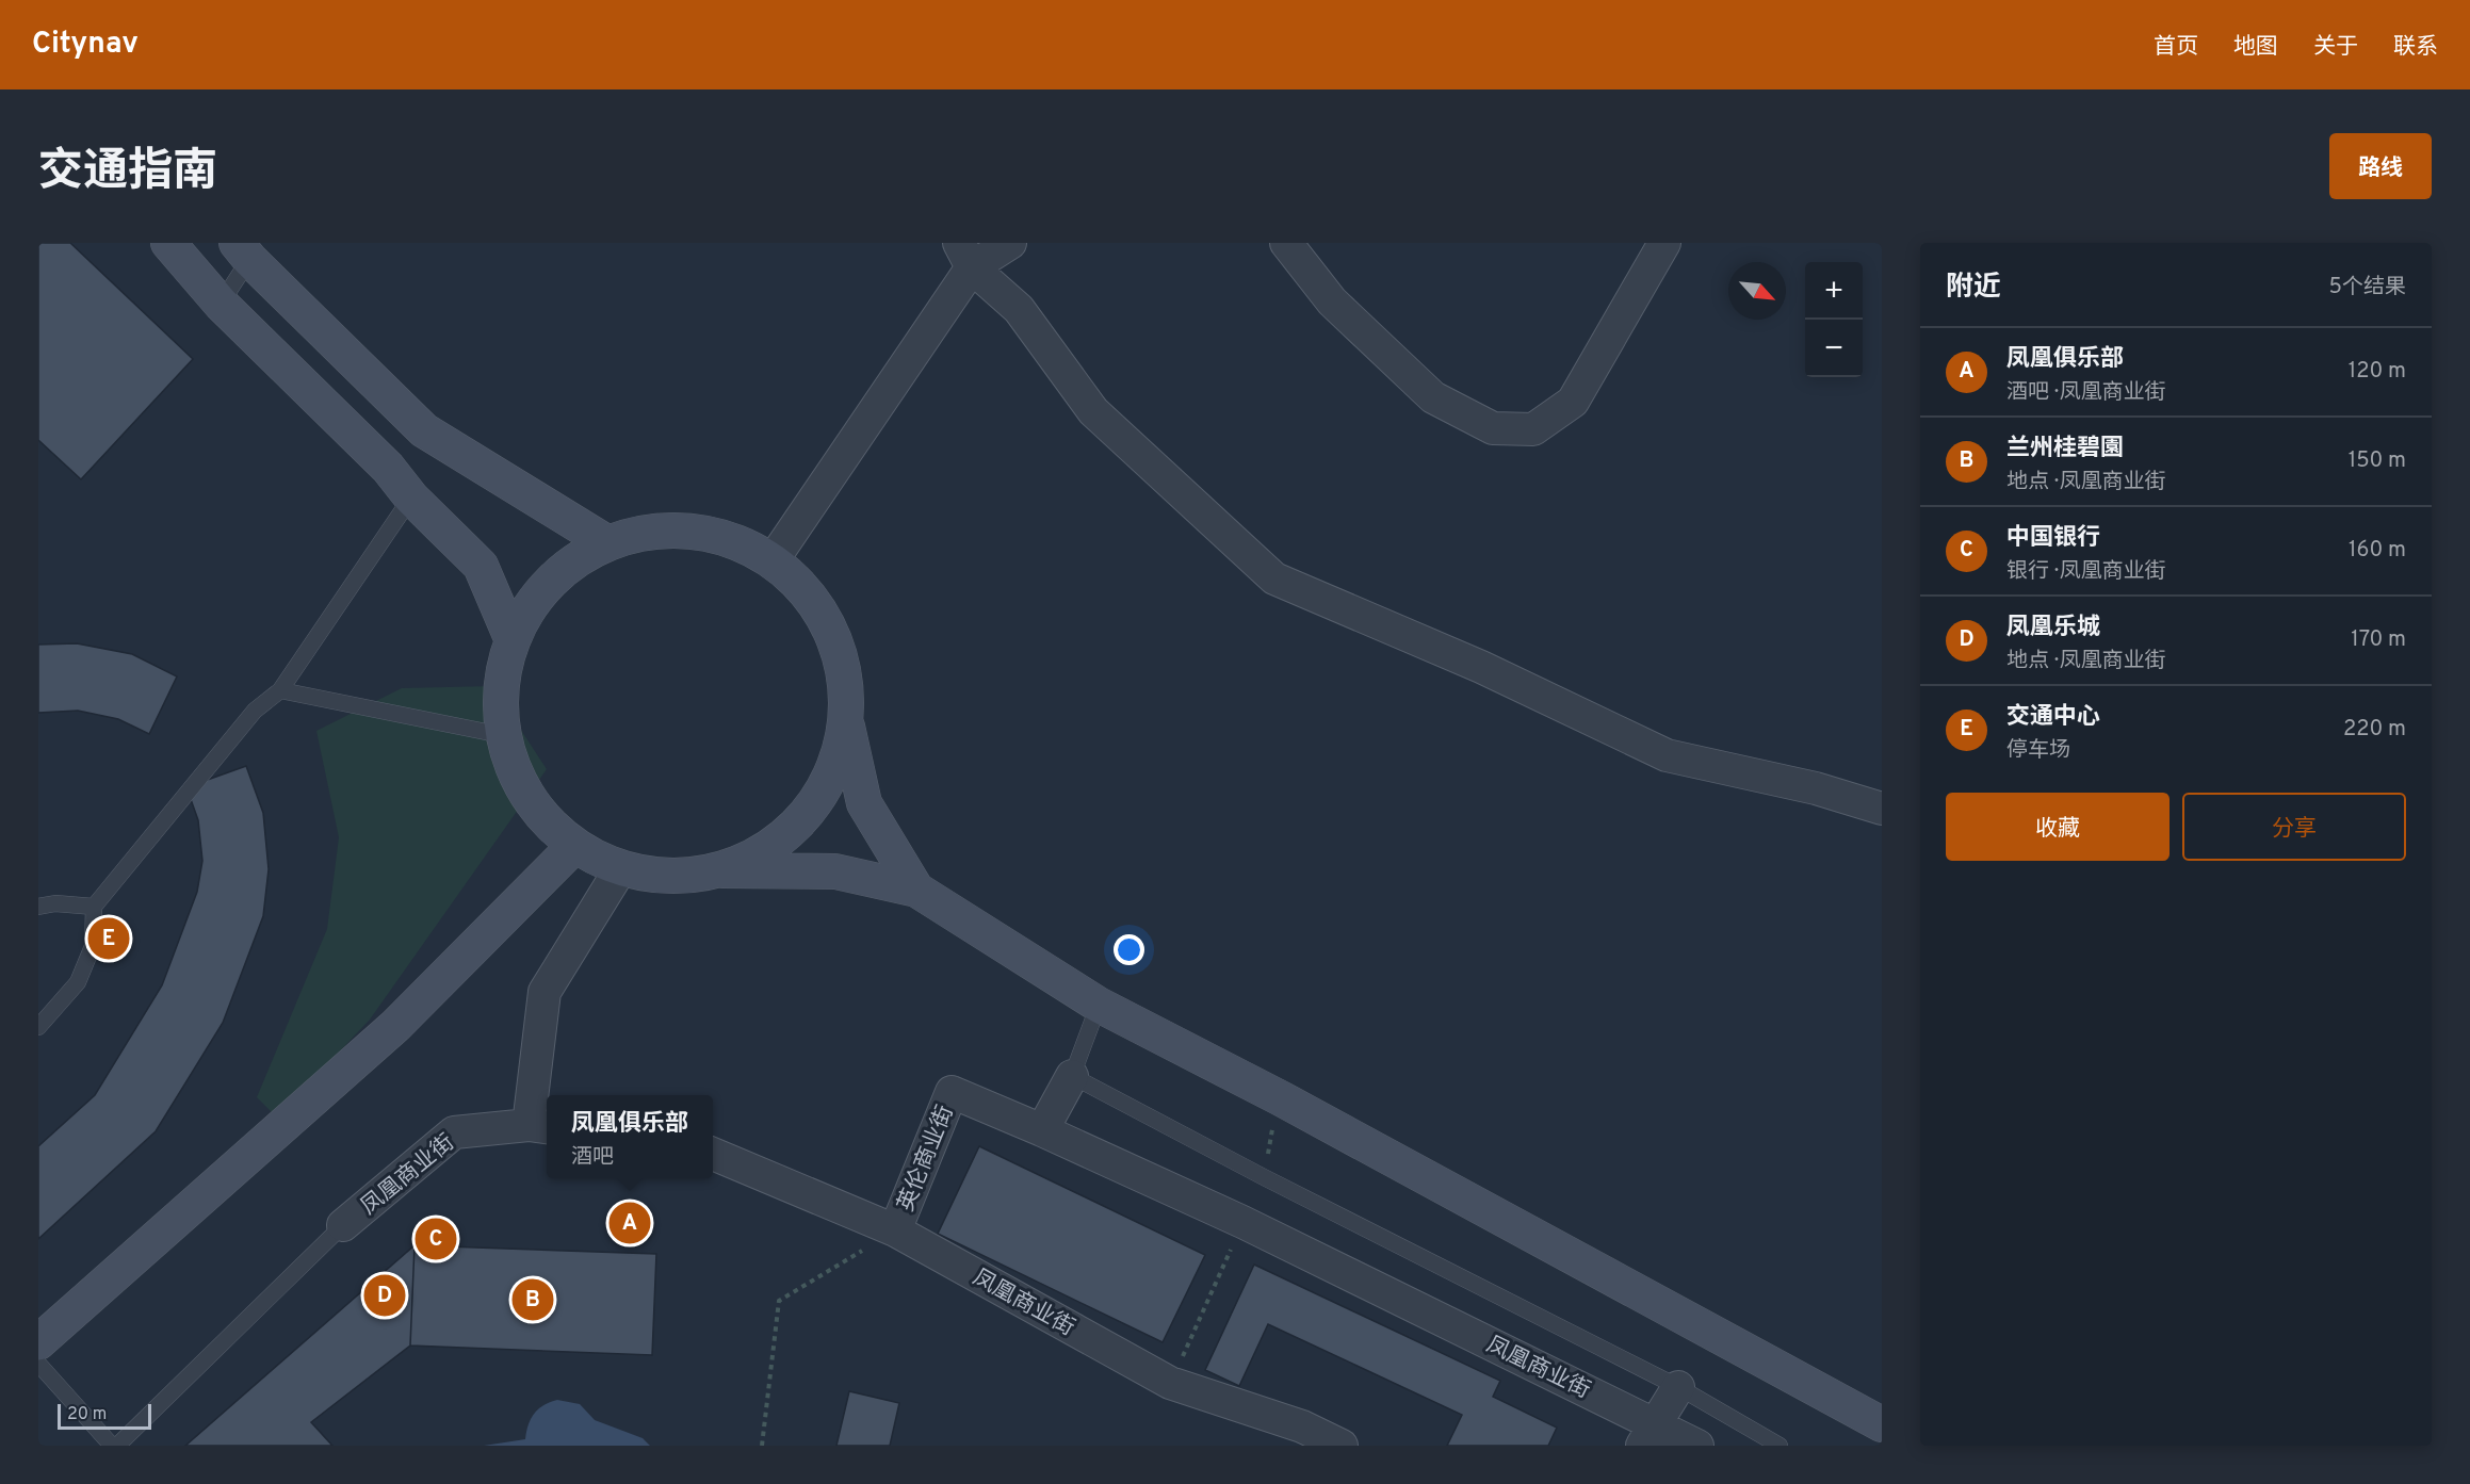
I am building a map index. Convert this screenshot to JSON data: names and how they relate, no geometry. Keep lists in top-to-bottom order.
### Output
{
  "streets": {
    "street": ["英伦商业街", "凤凰商业街"]
  },
  "crossings": [
    ["英伦商业街", "凤凰商业街"]
  ],
  "scale_bar": "20 m",
  "north": "bottom right",
  "page": {
    "header": "Citynav",
    "nav": [
      "首页",
      "地图",
      "关于",
      "联系"
    ],
    "title": "交通指南",
    "buttons": [
      "路线",
      ["收藏", "分享"]
    ],
    "heading": ["附近", "5个结果"],
    "map_buttons": ["+", "−"],
    "list": [
      {
        "mark": "A",
        "name": "凤凰俱乐部",
        "note": "酒吧 · 凤凰商业街",
        "value": "120 m"
      },
      {
        "mark": "B",
        "name": "兰州桂碧園",
        "note": "地点 · 凤凰商业街",
        "value": "150 m"
      },
      {
        "mark": "C",
        "name": "中国银行",
        "note": "银行 · 凤凰商业街",
        "value": "160 m"
      },
      {
        "mark": "D",
        "name": "凤凰乐城",
        "note": "地点 · 凤凰商业街",
        "value": "170 m"
      },
      {
        "mark": "E",
        "name": "交通中心",
        "note": "停车场",
        "value": "220 m"
      }
    ],
    "pins": [
      "E",
      "A",
      "C",
      "D",
      "B"
    ],
    "popup": ["凤凰俱乐部", "酒吧"],
    "scale": "20 m"
  }
}
